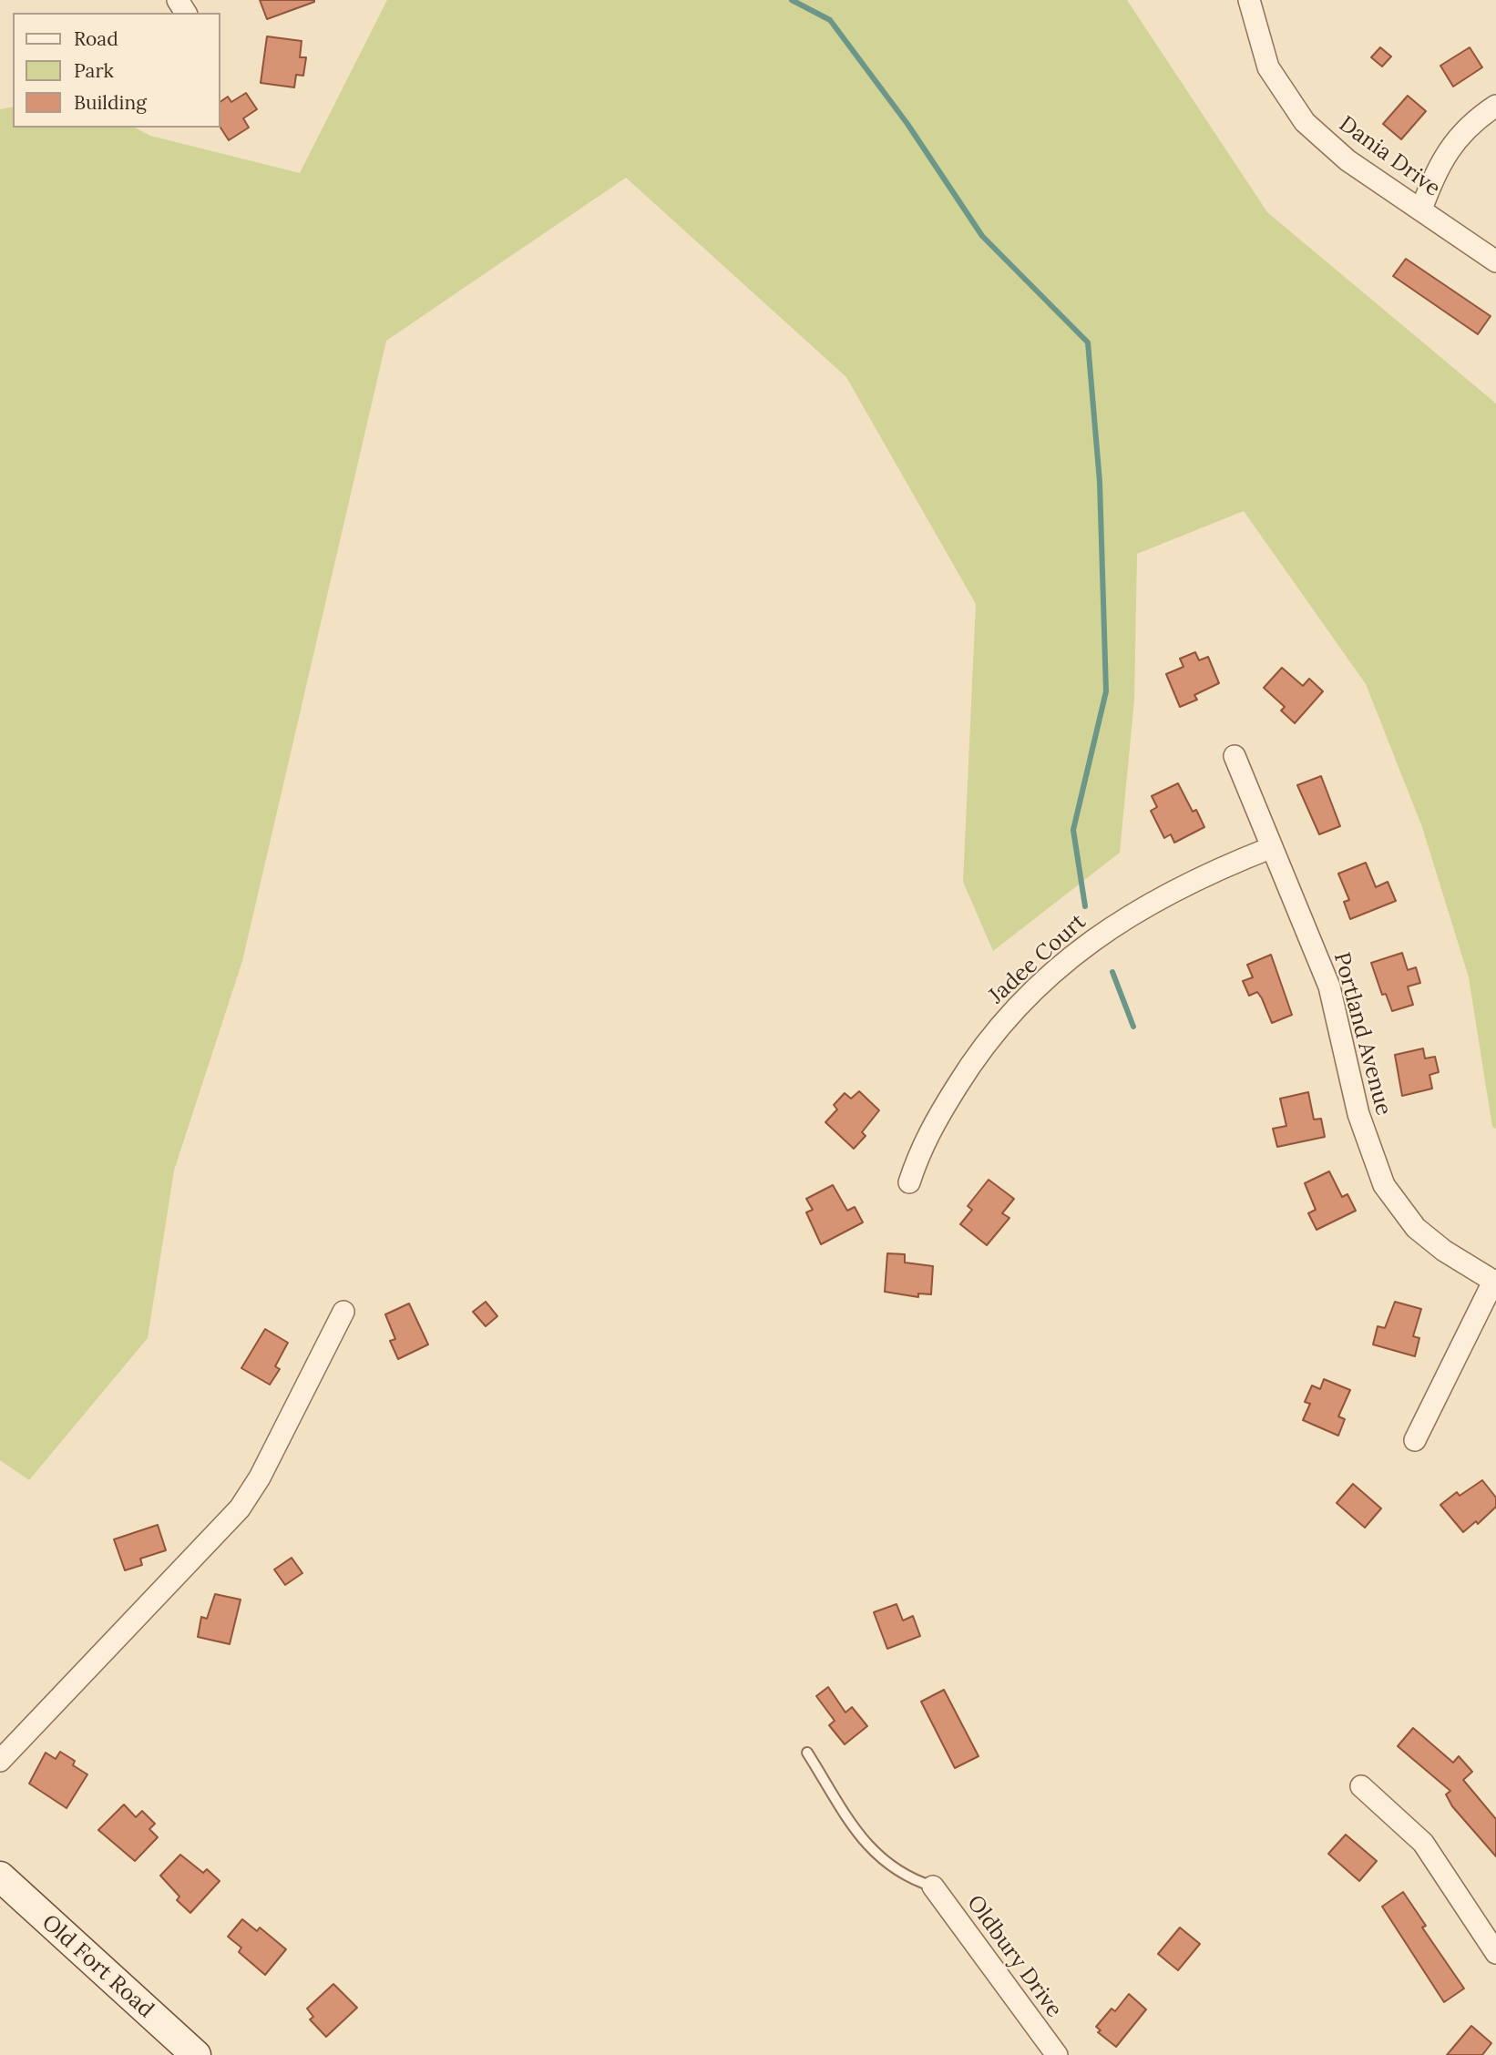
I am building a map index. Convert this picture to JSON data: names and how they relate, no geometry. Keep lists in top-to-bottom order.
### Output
{
  "streets": {
    "main road": ["Old Fort Road"],
    "street": [
      "Dania Drive",
      "Jadee Court",
      "Portland Avenue",
      "Oldbury Drive"
    ]
  },
  "crossings": [
    ["Jadee Court", "Portland Avenue"]
  ],
  "legend": ["Road", "Park", "Building"]
}
